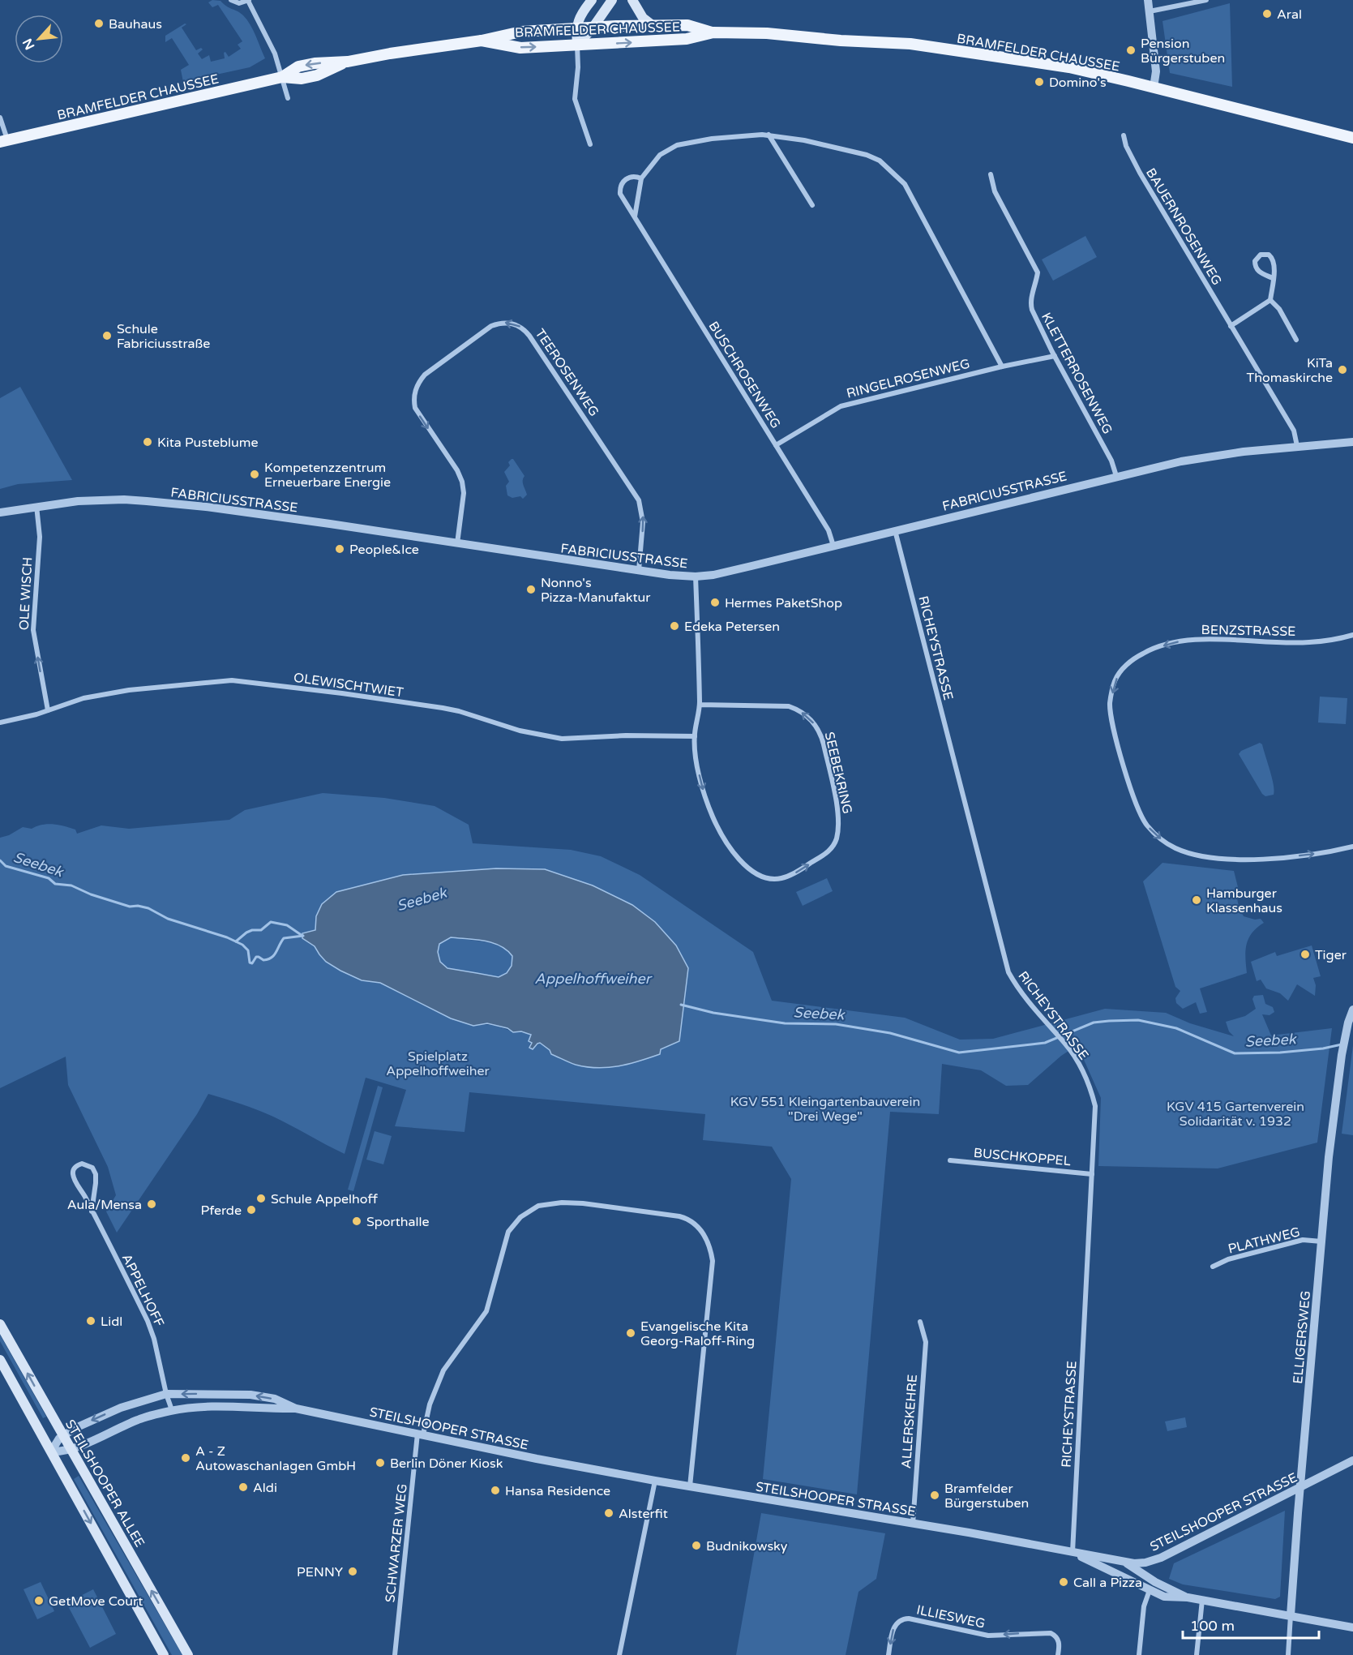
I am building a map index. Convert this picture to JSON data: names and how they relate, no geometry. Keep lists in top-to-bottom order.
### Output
{
  "streets": {
    "main road": ["BRAMFELDER CHAUSSEE", "STEILSHOOPER ALLEE"],
    "street": [
      "BAUERNROSENWEG",
      "TEEROSENWEG",
      "KLETTERROSENWEG",
      "BUSCHROSENWEG",
      "RINGELROSENWEG",
      "FABRICIUSSTRASSE",
      "OLE WISCH",
      "BENZSTRASSE",
      "RICHEYSTRASSE",
      "OLEWISCHTWIET",
      "SEEBEKRING",
      "BUSCHKOPPEL",
      "PLATHWEG",
      "APPELHOFF",
      "ELLIGERSWEG",
      "ALLERSKEHRE",
      "STEILSHOOPER STRASSE",
      "SCHWARZER WEG",
      "ILLIESWEG"
    ]
  },
  "crossings": [
    ["BAUERNROSENWEG", "FABRICIUSSTRASSE"],
    ["TEEROSENWEG", "FABRICIUSSTRASSE"],
    ["KLETTERROSENWEG", "RINGELROSENWEG"],
    ["KLETTERROSENWEG", "FABRICIUSSTRASSE"],
    ["BUSCHROSENWEG", "RINGELROSENWEG"],
    ["BUSCHROSENWEG", "FABRICIUSSTRASSE"],
    ["FABRICIUSSTRASSE", "OLE WISCH"],
    ["FABRICIUSSTRASSE", "RICHEYSTRASSE"],
    ["FABRICIUSSTRASSE", "SEEBEKRING"],
    ["OLE WISCH", "OLEWISCHTWIET"],
    ["RICHEYSTRASSE", "BUSCHKOPPEL"],
    ["RICHEYSTRASSE", "STEILSHOOPER STRASSE"],
    ["OLEWISCHTWIET", "SEEBEKRING"],
    ["PLATHWEG", "ELLIGERSWEG"],
    ["APPELHOFF", "STEILSHOOPER STRASSE"],
    ["ELLIGERSWEG", "STEILSHOOPER STRASSE"],
    ["ALLERSKEHRE", "STEILSHOOPER STRASSE"],
    ["STEILSHOOPER STRASSE", "STEILSHOOPER ALLEE"],
    ["STEILSHOOPER STRASSE", "SCHWARZER WEG"]
  ],
  "one_way": ["OLE WISCH"],
  "water": ["Seebek", "Appelhoffweiher"],
  "parks": ["Spielplatz Appelhoffweiher", "KGV 551 Kleingartenbauverein \"Drei Wege\"", "KGV 415 Gartenverein Solidarität v. 1932"],
  "places": [
    "Aral",
    "Bauhaus",
    "Pension Bürgerstuben",
    "Domino's",
    "Schule Fabriciusstraße",
    "KiTa Thomaskirche",
    "Kita Pusteblume",
    "Kompetenzzentrum Erneuerbare Energie",
    "People&Ice",
    "Nonno's Pizza-Manufaktur",
    "Hermes PaketShop",
    "Edeka Petersen",
    "Hamburger Klassenhaus",
    "Tiger",
    "Schule Appelhoff",
    "Aula/Mensa",
    "Pferde",
    "Sporthalle",
    "Lidl",
    "Evangelische Kita Georg-Raloff-Ring",
    "A - Z Autowaschanlagen GmbH",
    "Berlin Döner Kiosk",
    "Aldi",
    "Hansa Residence",
    "Bramfelder Bürgerstuben",
    "Alsterfit",
    "Budnikowsky",
    "PENNY",
    "Call a Pizza",
    "GetMove Court"
  ],
  "scale_bar": "100 m",
  "north": "bottom left"
}
